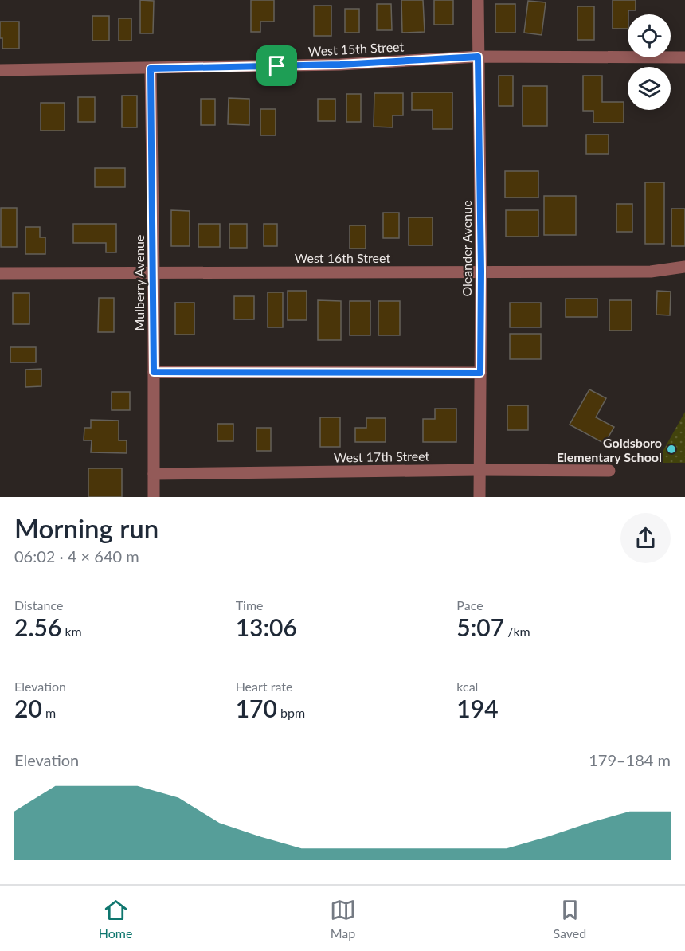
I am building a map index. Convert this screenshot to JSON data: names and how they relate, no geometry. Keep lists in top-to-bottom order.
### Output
{
  "streets": {
    "street": [
      "West 15th Street",
      "Oleander Avenue",
      "West 16th Street",
      "Mulberry Avenue",
      "West 17th Street"
    ]
  },
  "crossings": [
    ["West 15th Street", "Oleander Avenue"],
    ["West 15th Street", "Mulberry Avenue"],
    ["Oleander Avenue", "West 16th Street"],
    ["Oleander Avenue", "West 17th Street"],
    ["West 16th Street", "Mulberry Avenue"],
    ["Mulberry Avenue", "West 17th Street"]
  ],
  "places": ["Goldsboro Elementary School"],
  "page": {
    "heading": ["Morning run", "06:02 · 4 × 640 m"],
    "stats": [
      ["Distance", "2.56 km"],
      ["Time", "13:06"],
      ["Pace", "5:07 /km"],
      ["Elevation", "20 m"],
      ["Heart rate", "170 bpm"],
      ["kcal", "194"]
    ],
    "chart": ["Elevation", "179–184 m"],
    "tabs": ["Home", "Map", "Saved"]
  }
}
